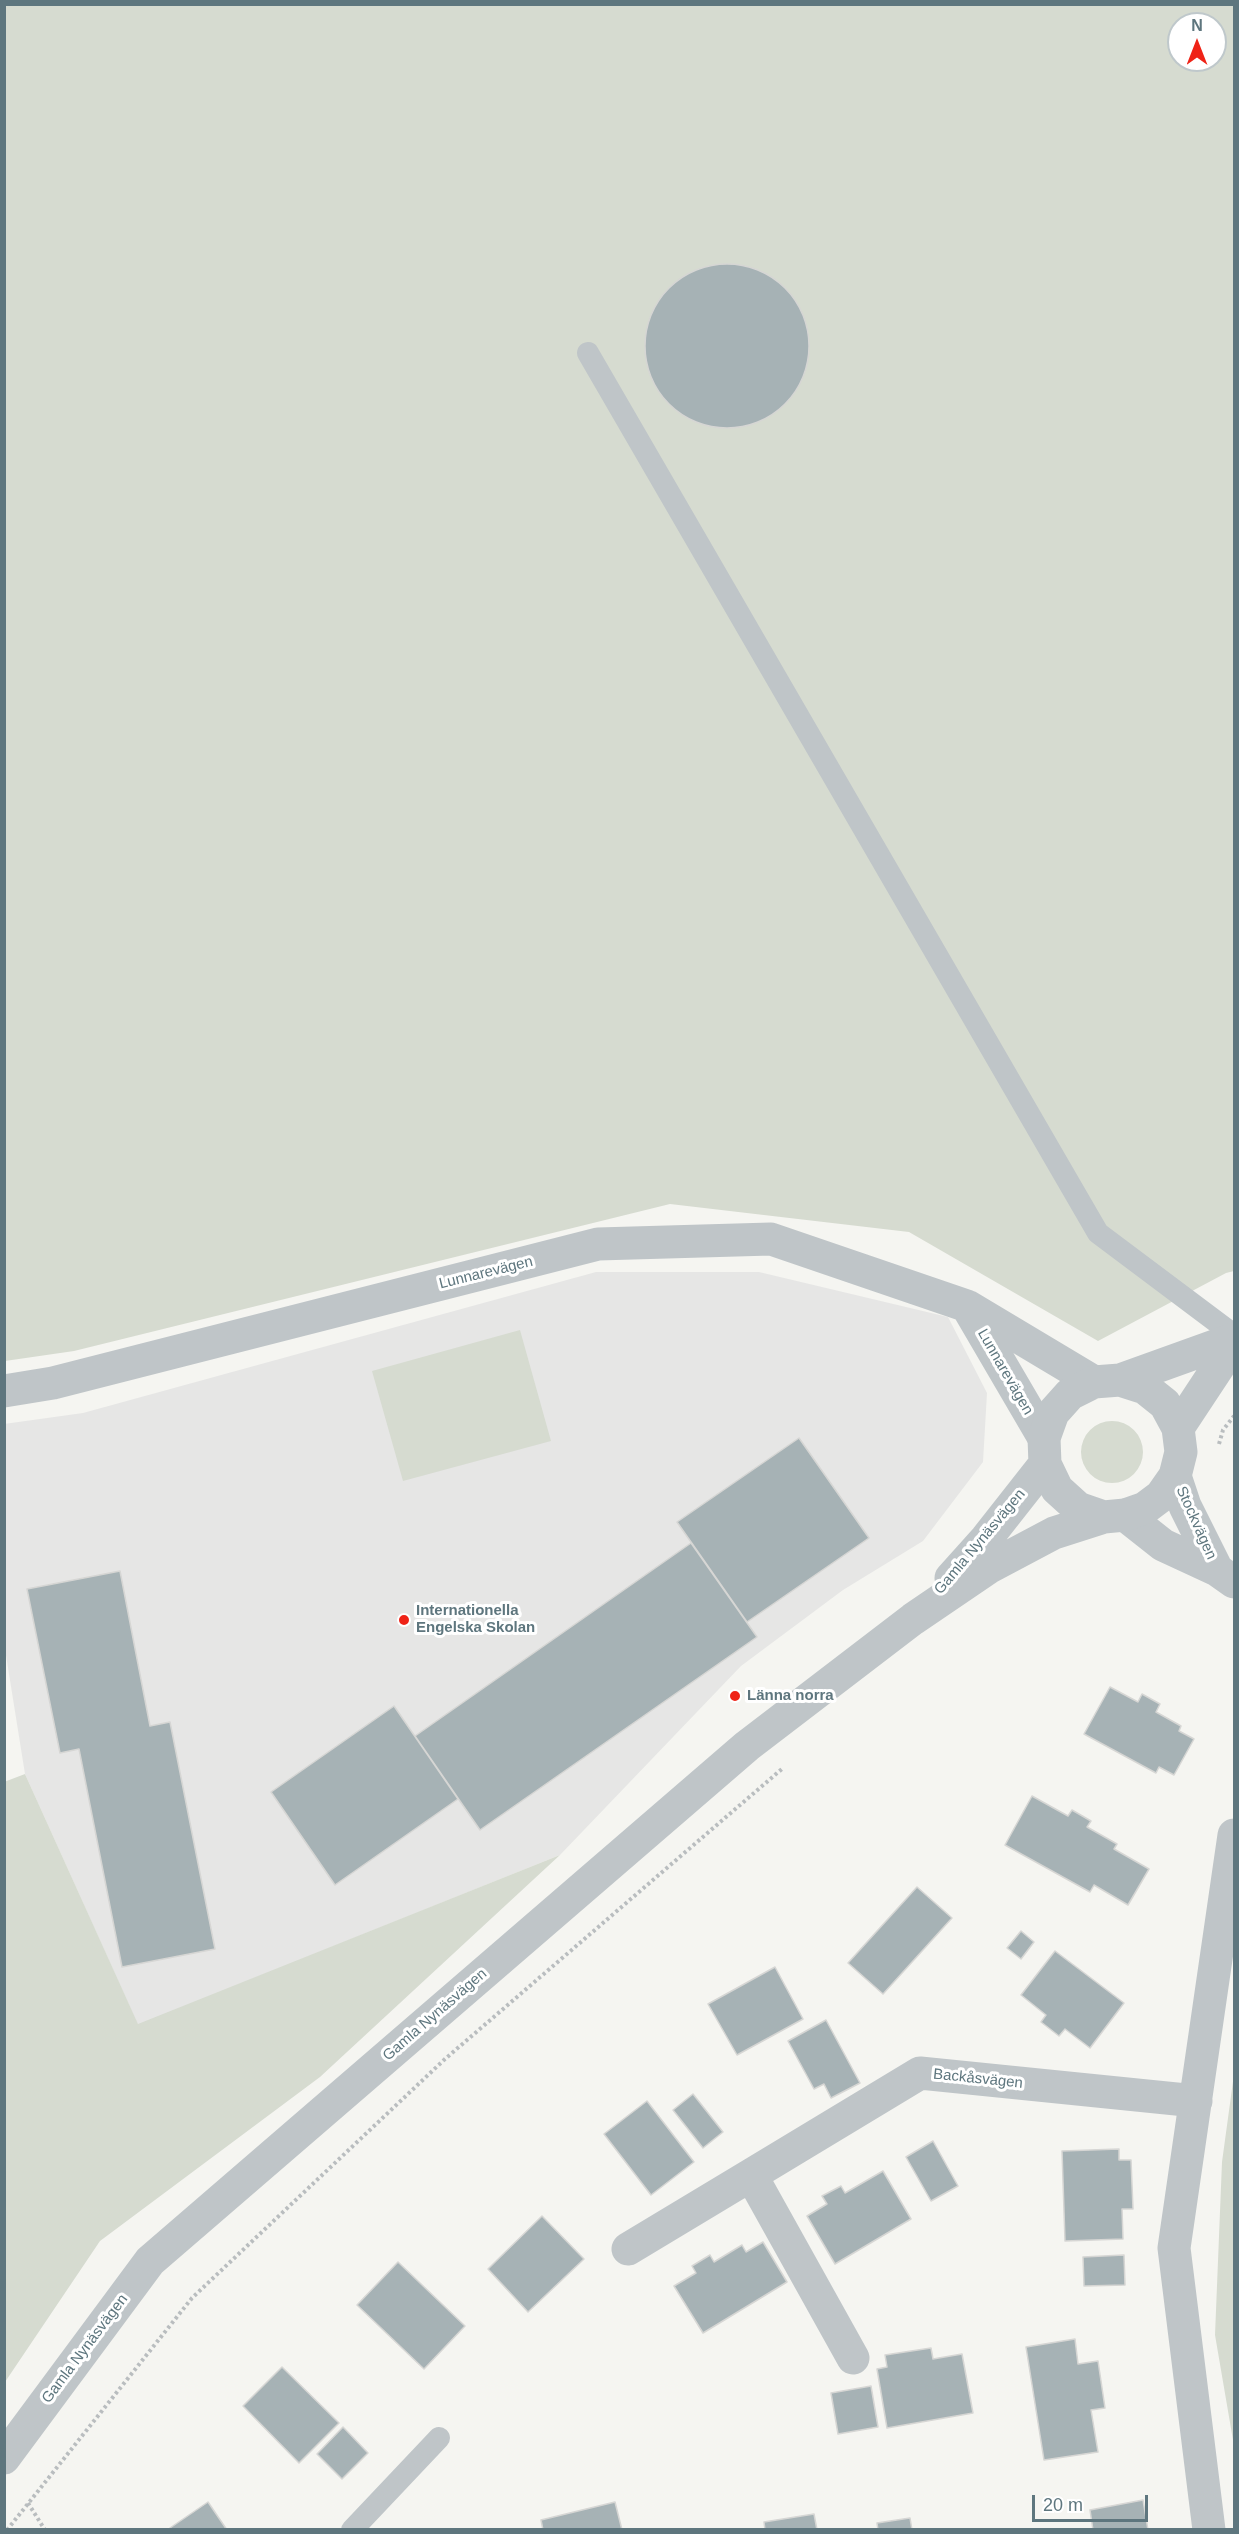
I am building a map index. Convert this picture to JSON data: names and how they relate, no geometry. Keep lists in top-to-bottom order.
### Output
{
  "streets": {
    "street": [
      "Lunnarevägen",
      "Stockvägen",
      "Gamla Nynäsvägen",
      "Backåsvägen"
    ]
  },
  "crossings": [
    ["Lunnarevägen", "Stockvägen"],
    ["Lunnarevägen", "Gamla Nynäsvägen"],
    ["Stockvägen", "Gamla Nynäsvägen"]
  ],
  "places": ["Internationella Engelska Skolan", "Länna norra"],
  "scale_bar": "20 m",
  "north": "top"
}
